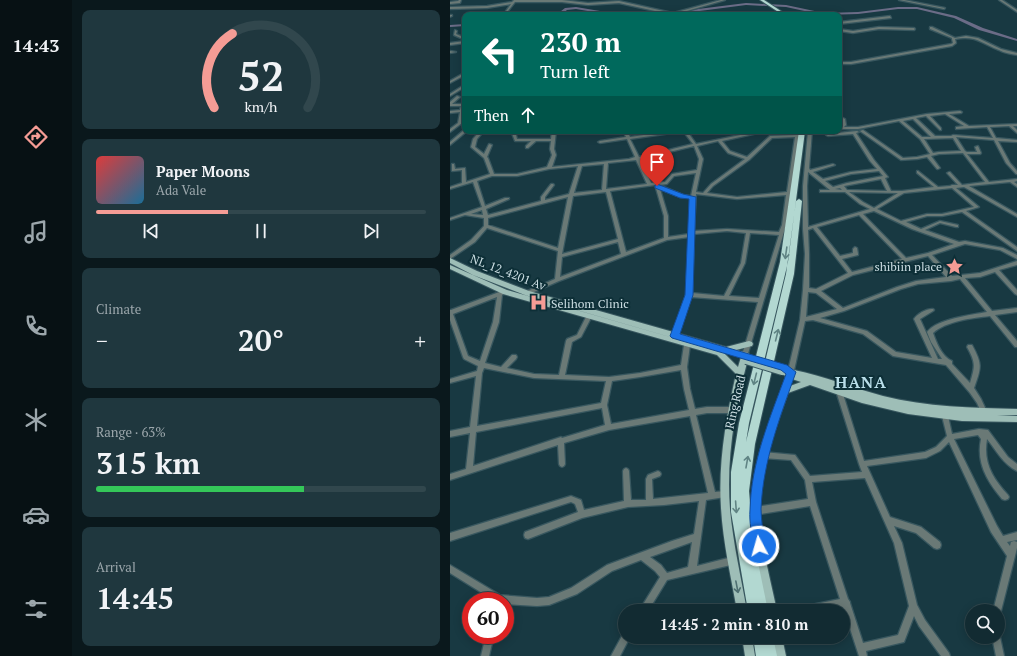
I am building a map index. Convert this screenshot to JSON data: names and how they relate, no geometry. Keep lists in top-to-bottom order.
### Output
{
  "streets": {
    "highway": ["Ring Road"],
    "main road": ["NL_12_4201 Av"]
  },
  "districts": ["HANA"],
  "places": {
    "place": ["shibiin place"],
    "hospital": ["Selihom Clinic"]
  },
  "page": {
    "tabs": "14:43",
    "turn": ["230 m", "Turn left"],
    "then": "Then",
    "song": ["Paper Moons", "Ada Vale"],
    "tile": [
      "Climate",
      ["Range · 63%", "315 km"],
      ["Arrival", "14:45"]
    ],
    "heat": ["−", "20°", "+"],
    "limit": "60",
    "trip": "14:45 · 2 min · 810 m",
    "gauge": ["52", "km/h"]
  }
}
